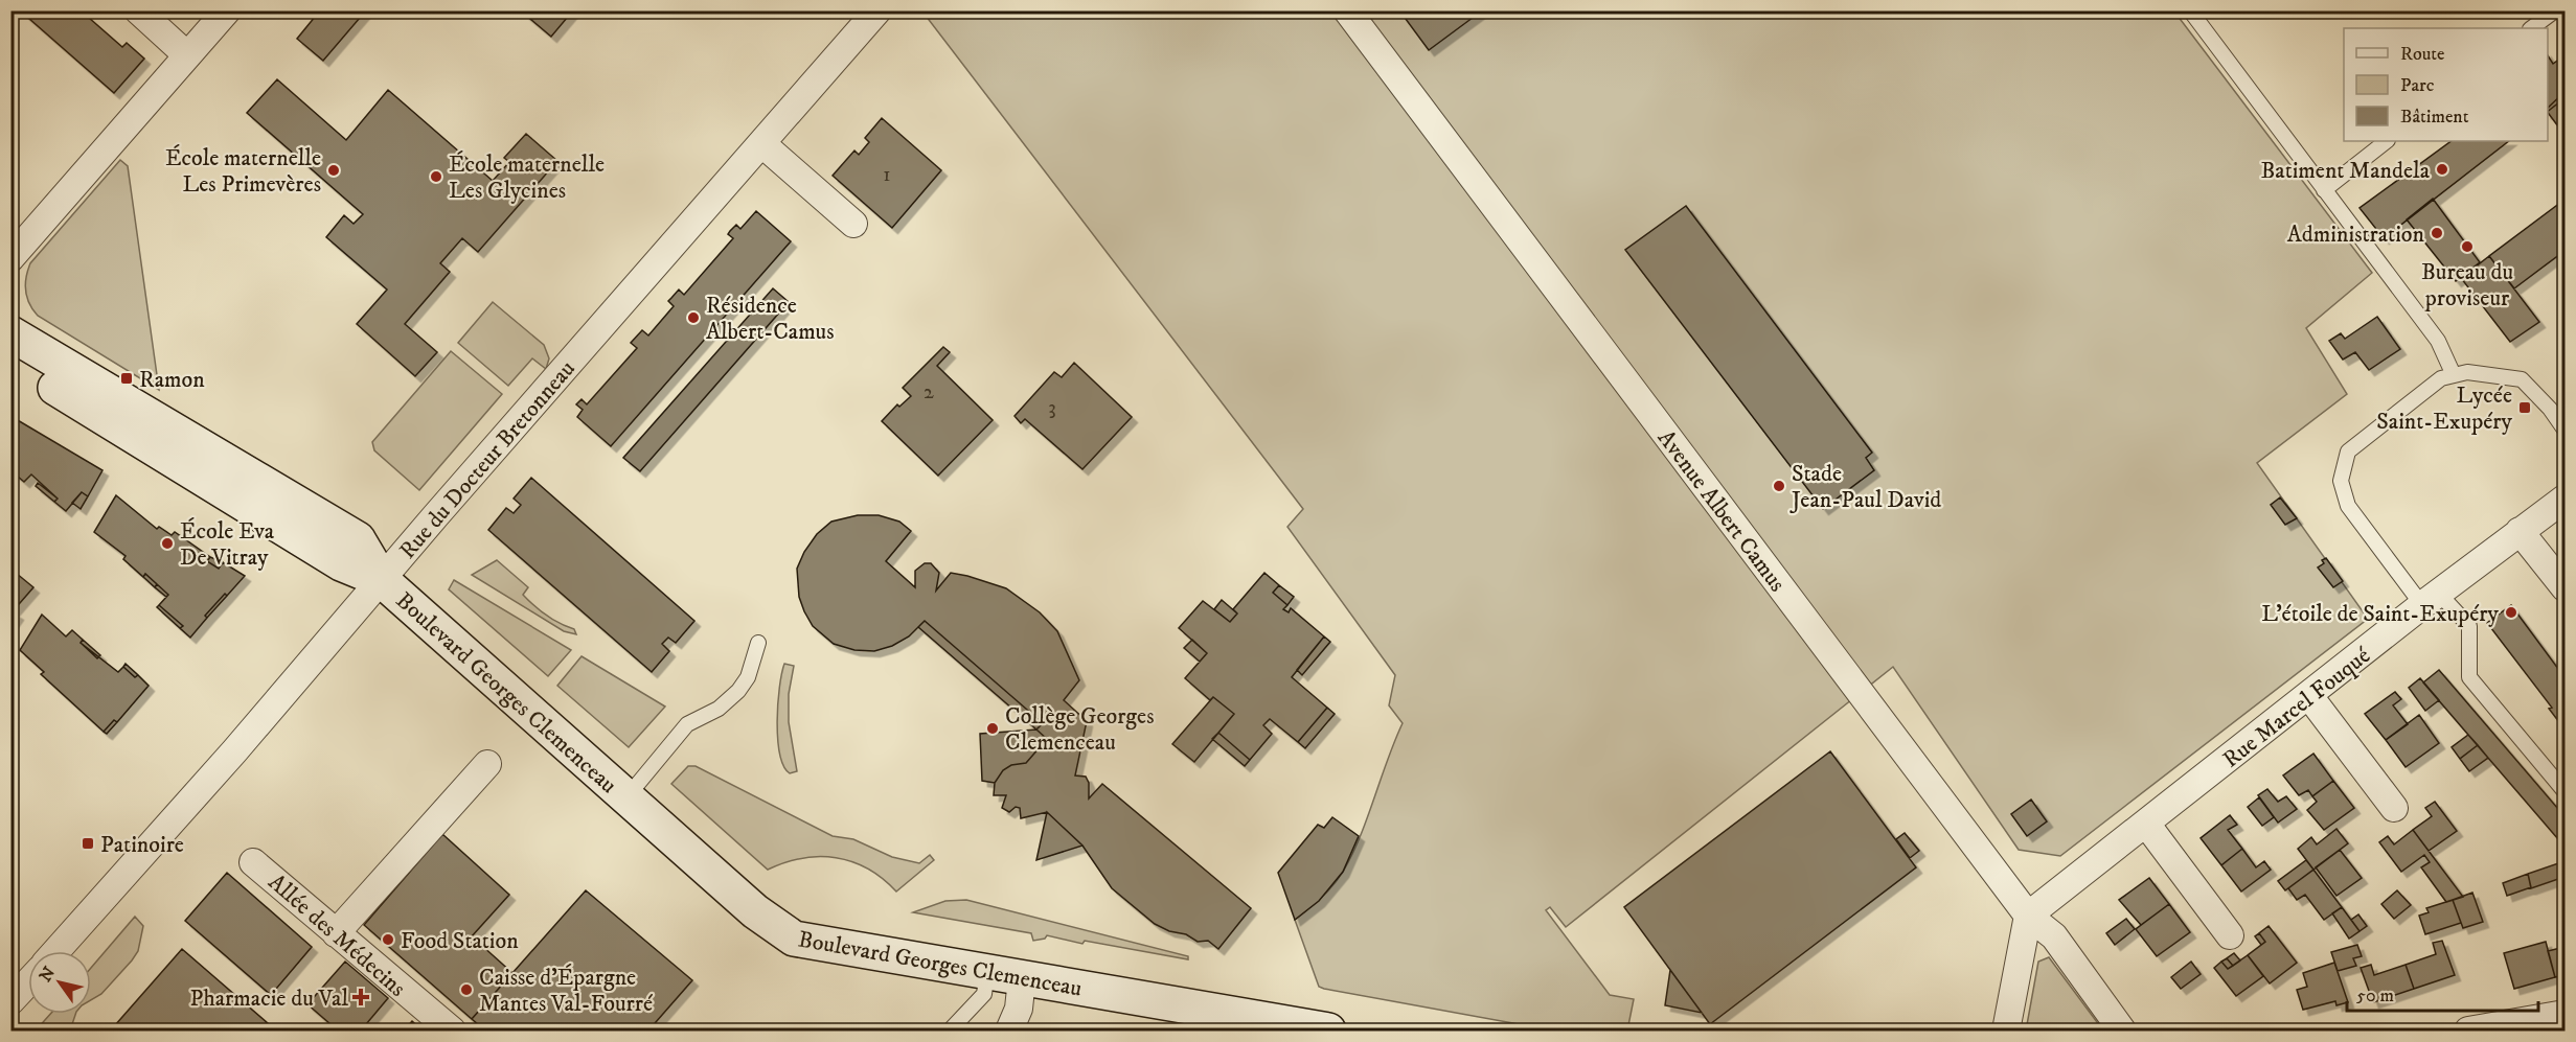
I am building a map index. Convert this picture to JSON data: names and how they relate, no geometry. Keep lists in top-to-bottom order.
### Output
{
  "streets": {
    "main road": ["Boulevard Georges Clemenceau"],
    "street": [
      "Rue du Docteur Bretonneau",
      "Avenue Albert Camus",
      "Rue Marcel Fouqué",
      "Allée des Médecins"
    ]
  },
  "crossings": [
    ["Rue du Docteur Bretonneau", "Boulevard Georges Clemenceau"],
    ["Avenue Albert Camus", "Rue Marcel Fouqué"]
  ],
  "places": {
    "other": [
      "Batiment Mandela",
      "École maternelle Les Primevères",
      "École maternelle Les Glycines",
      "Administration",
      "Bureau du proviseur",
      "Résidence Albert-Camus",
      "Stade Jean-Paul David",
      "École Eva De Vitray",
      "L'étoile de Saint-Exupéry",
      "Collège Georges Clemenceau",
      "Food Station",
      "Caisse d'Épargne Mantes Val-Fourré"
    ],
    "transit": ["Ramon", "Lycée Saint-Exupéry", "Patinoire"],
    "health": ["Pharmacie du Val"]
  },
  "house_numbers": ["1", "2", "3"],
  "legend": ["Route", "Parc", "Bâtiment"],
  "scale_bar": "50 m",
  "north": "top left"
}
